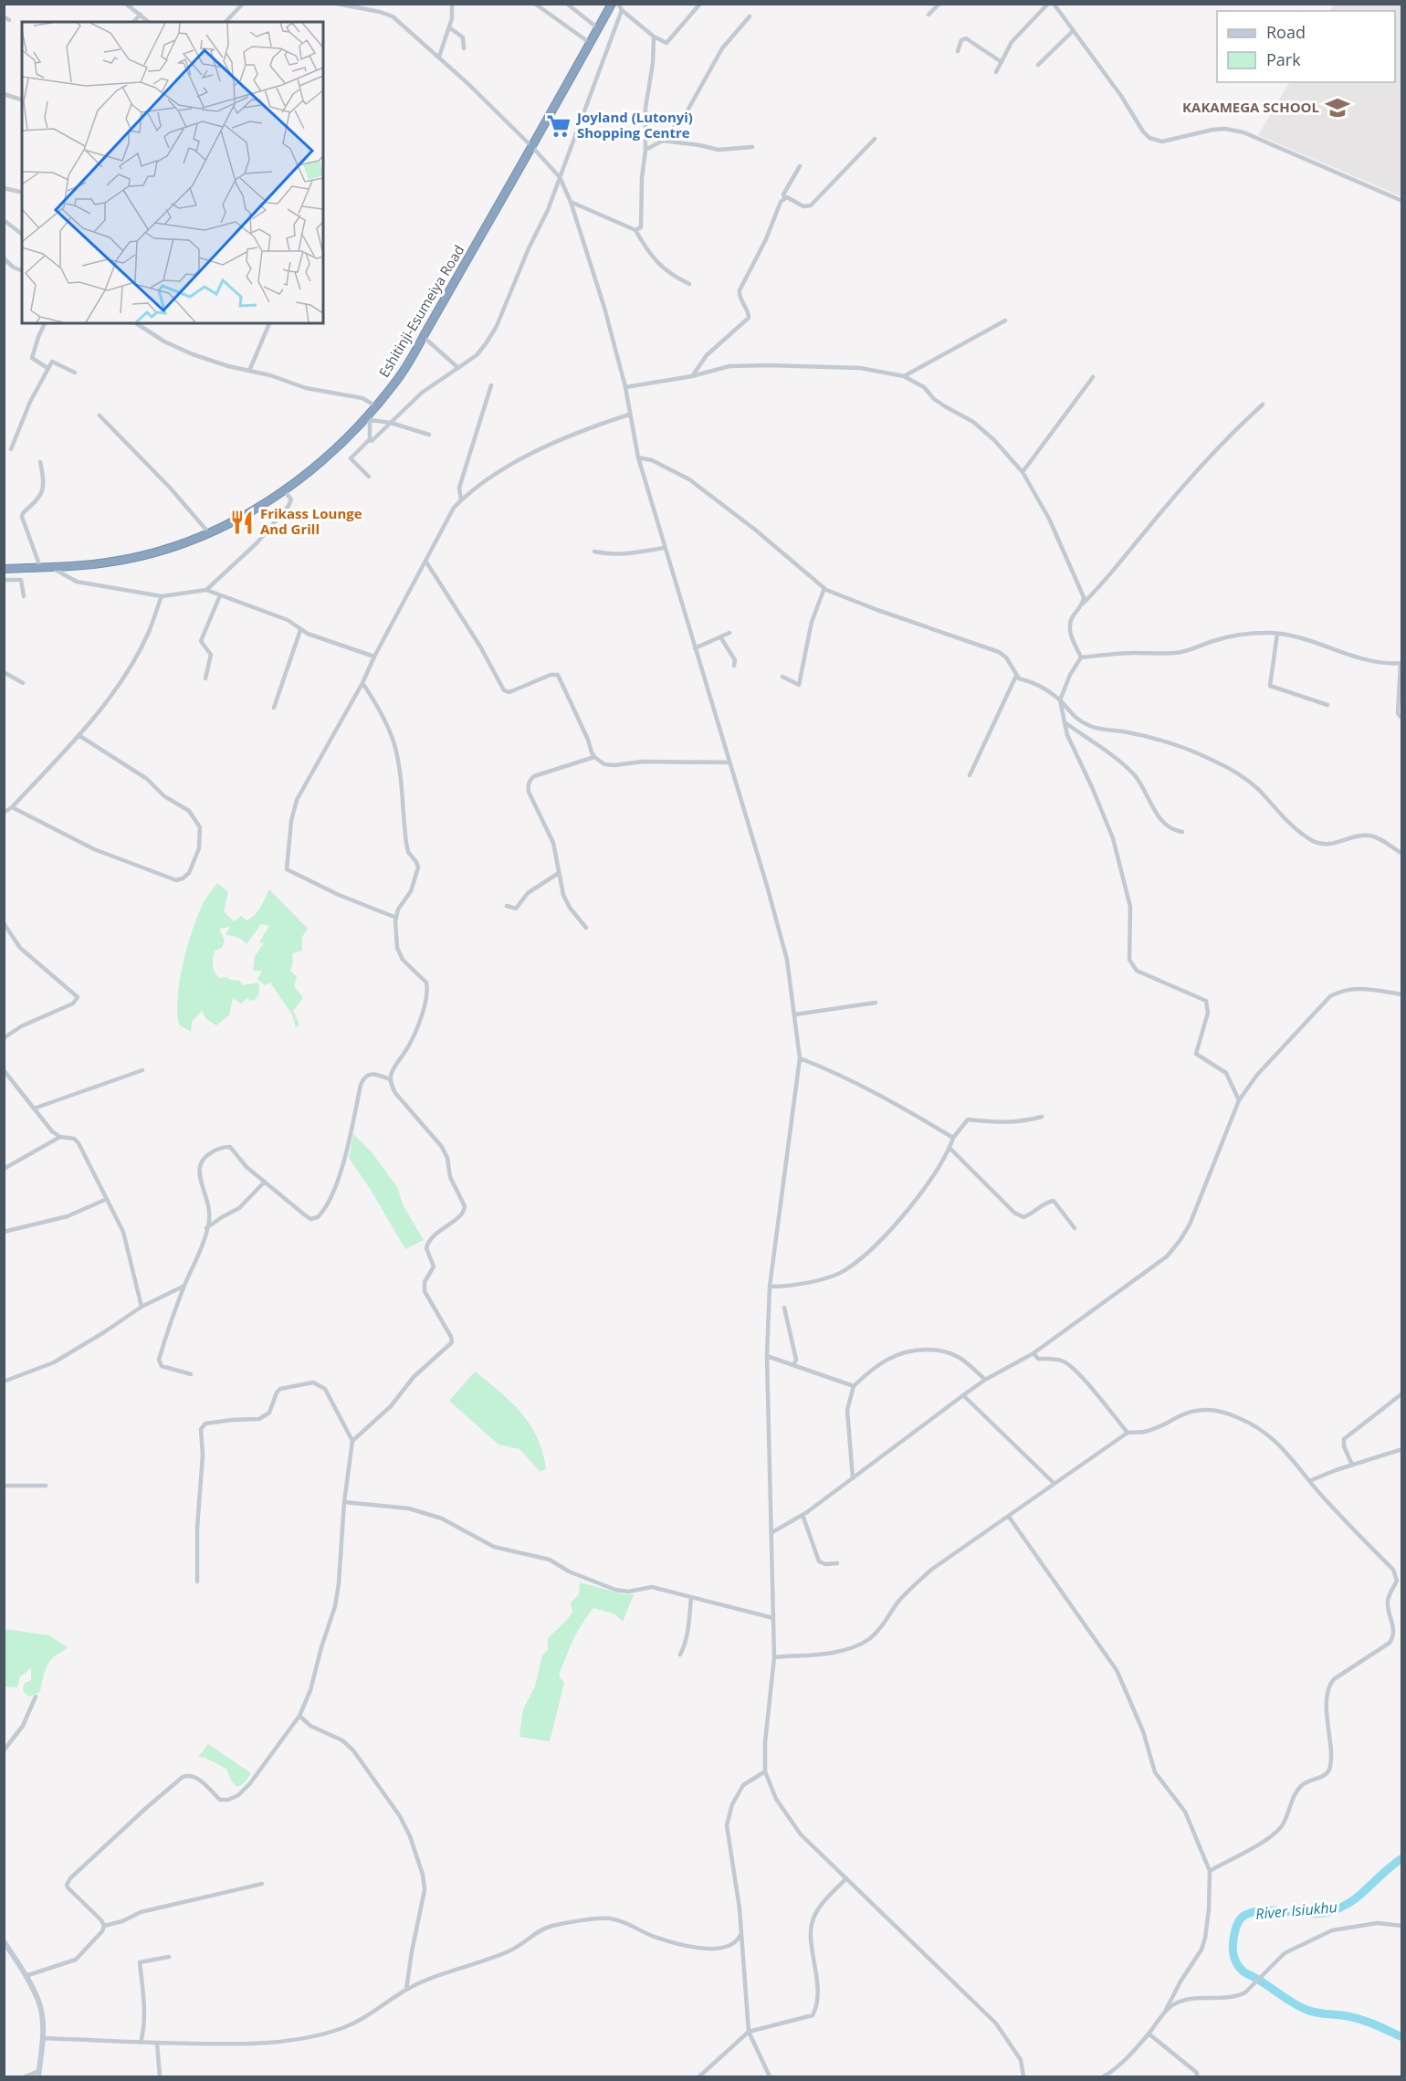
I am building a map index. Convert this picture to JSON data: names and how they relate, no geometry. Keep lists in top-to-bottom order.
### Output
{
  "streets": {
    "highway": ["Eshitinji-Esumeiya Road"]
  },
  "water": ["River Isiukhu"],
  "places": {
    "school or university": ["KAKAMEGA SCHOOL"],
    "supermarket": ["Joyland (Lutonyi) Shopping Centre"],
    "restaurant": ["Frikass Lounge And Grill"]
  },
  "legend": ["Road", "Park"]
}
